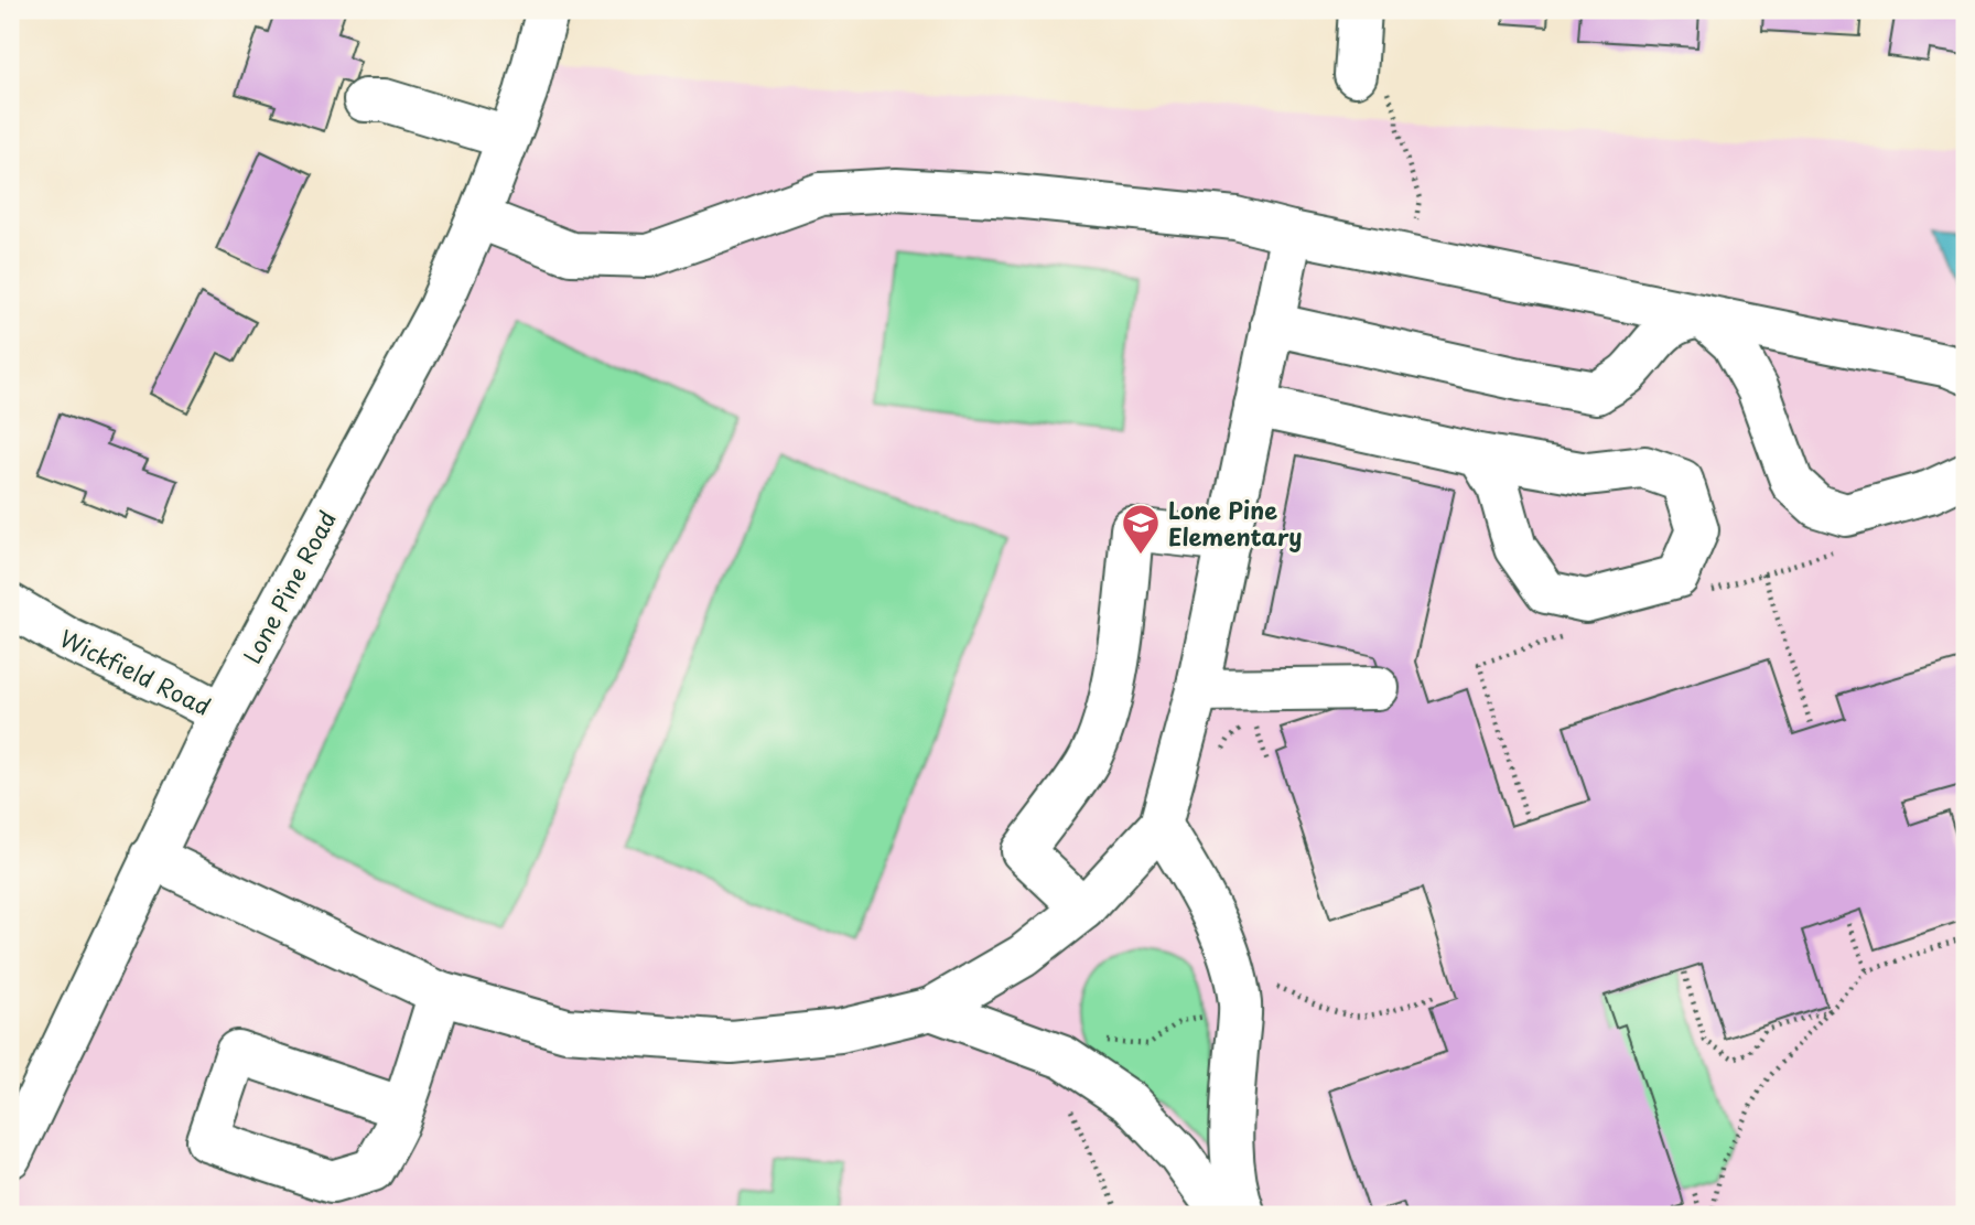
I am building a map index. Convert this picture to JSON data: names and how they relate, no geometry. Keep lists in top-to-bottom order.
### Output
{
  "streets": {
    "street": ["Lone Pine Road", "Wickfield Road"]
  },
  "crossings": [
    ["Lone Pine Road", "Wickfield Road"]
  ],
  "places": {
    "school or university": ["Lone Pine Elementary"]
  }
}
